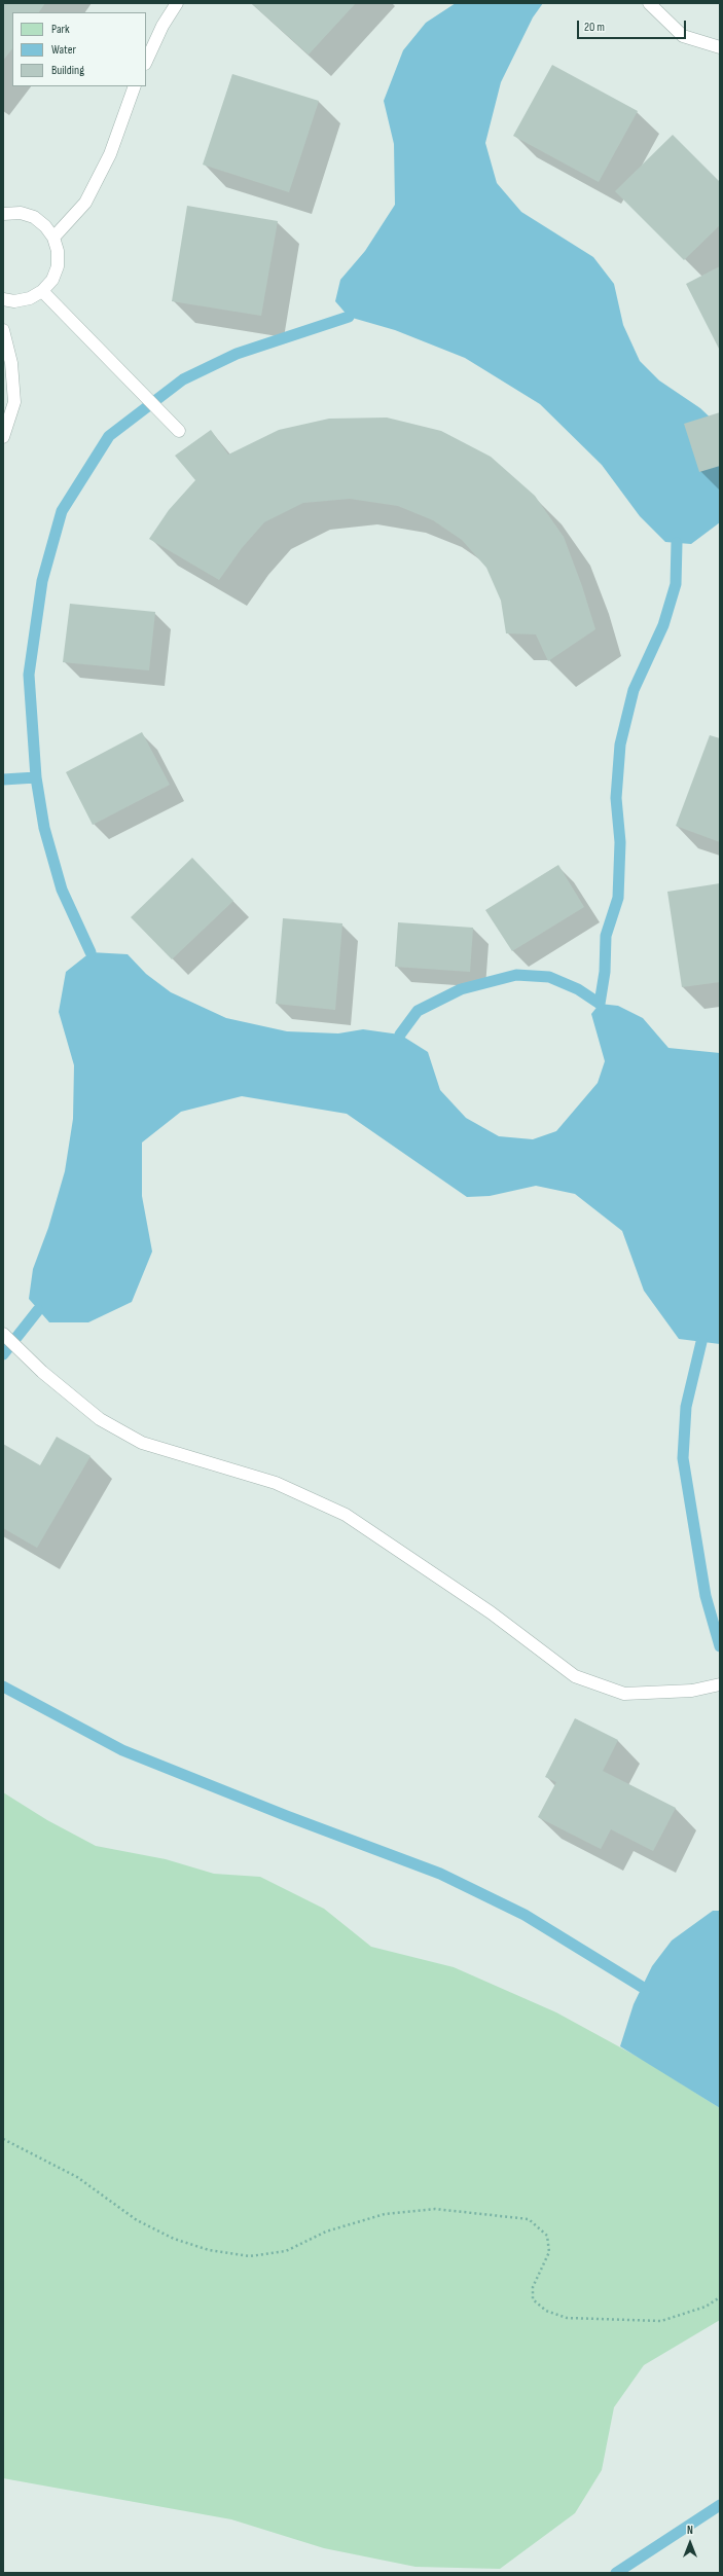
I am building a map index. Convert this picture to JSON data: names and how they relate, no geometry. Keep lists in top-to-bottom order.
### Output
{
  "legend": ["Park", "Water", "Building"],
  "scale_bar": "20 m",
  "north": "top"
}
